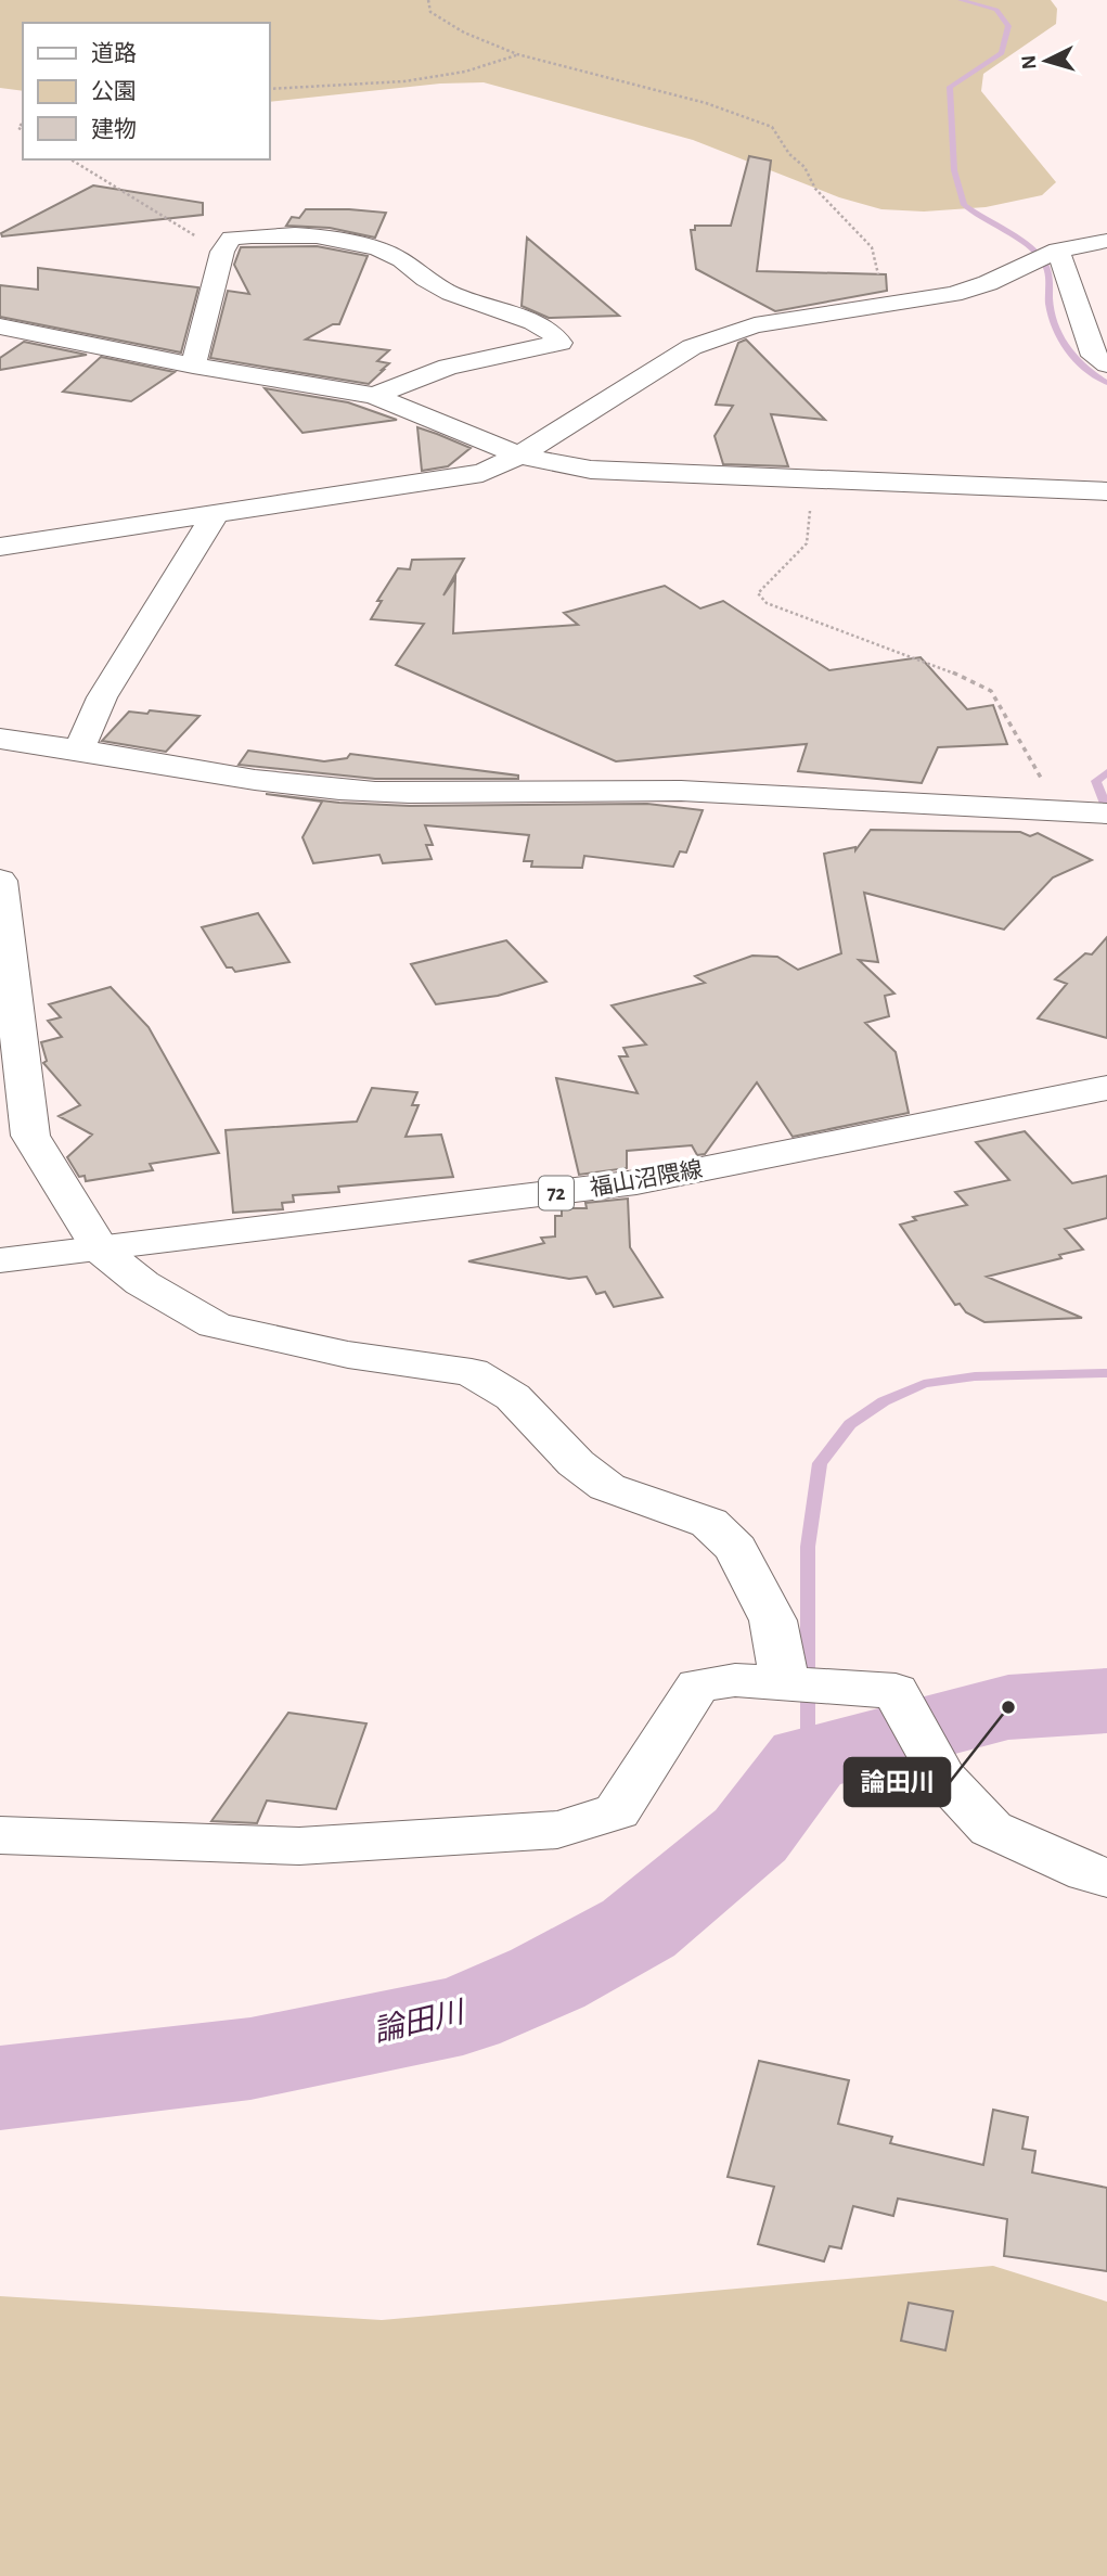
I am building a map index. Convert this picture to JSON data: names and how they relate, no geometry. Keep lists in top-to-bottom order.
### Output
{
  "streets": {
    "street": ["福山沼隈線", "72"]
  },
  "water": ["論田川"],
  "places": ["論田川"],
  "legend": ["道路", "公園", "建物"],
  "north": "left"
}
